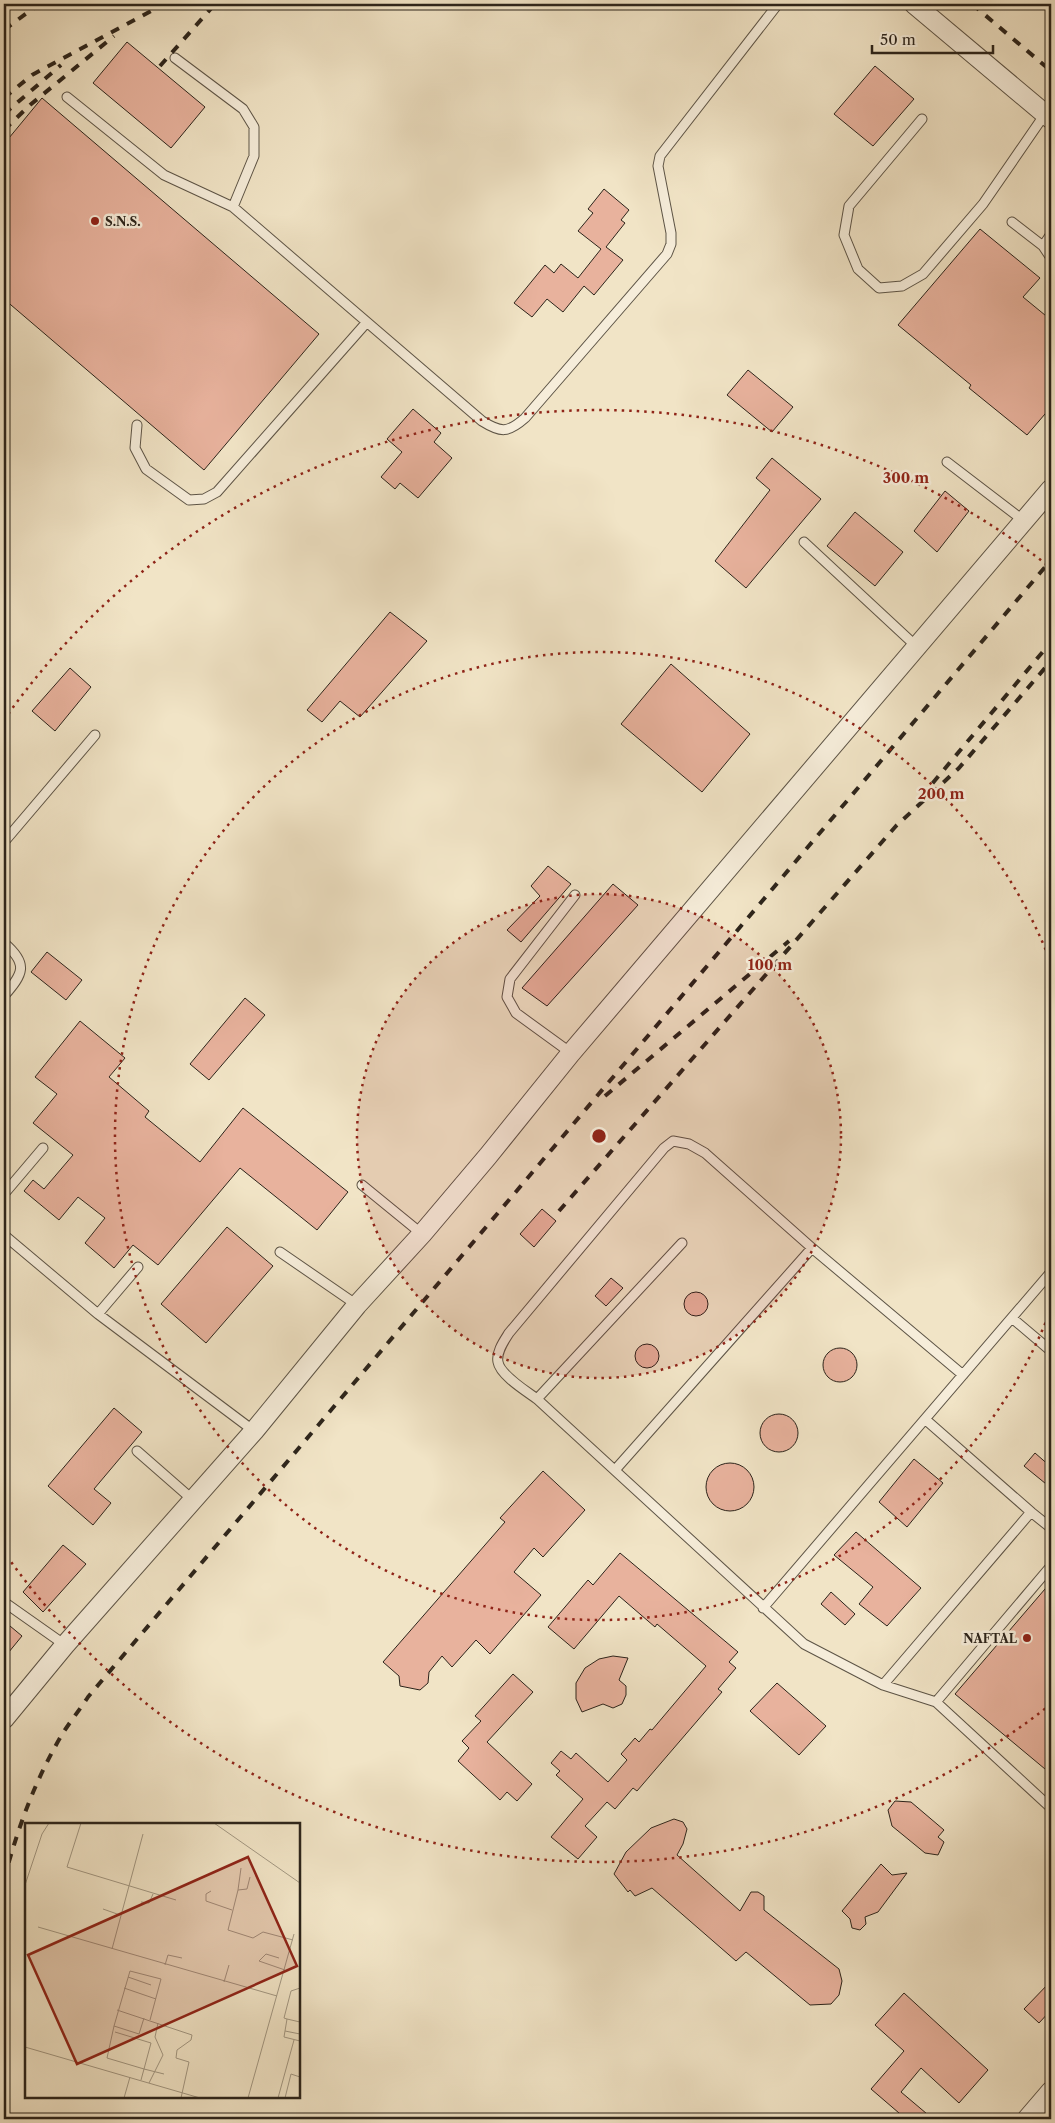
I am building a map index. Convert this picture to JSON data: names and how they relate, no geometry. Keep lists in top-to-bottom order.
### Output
{
  "places": ["S.N.S.", "NAFTAL"],
  "scale_bar": "50 m",
  "rings": ["300 m", "200 m", "100 m"]
}
